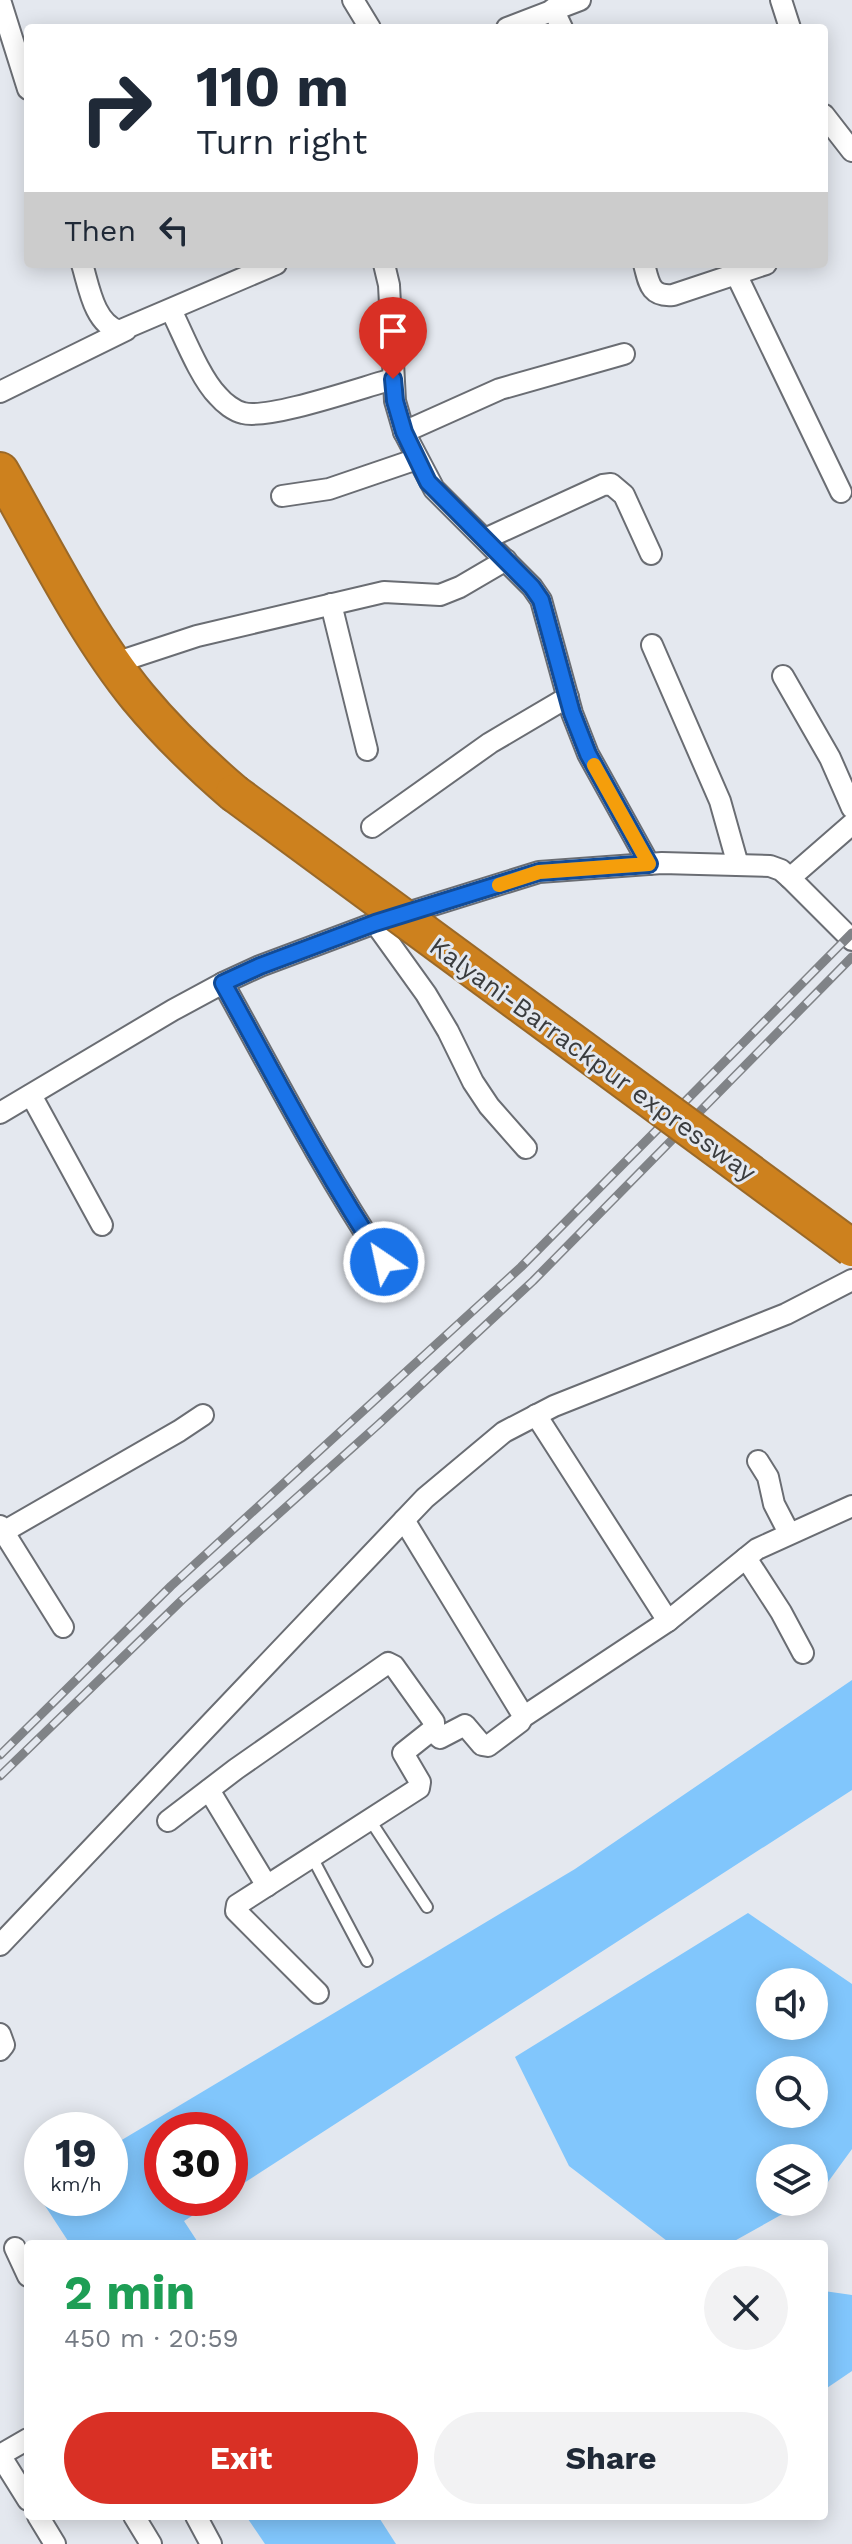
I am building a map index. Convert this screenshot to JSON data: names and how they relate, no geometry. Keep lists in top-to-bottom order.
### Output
{
  "streets": {
    "highway": ["Kalyani-Barrackpur expressway"]
  },
  "page": {
    "turn": ["110 m", "Turn right"],
    "then": "Then",
    "speed": "19 km/h",
    "limit": "30",
    "heading": ["2 min", "450 m · 20:59"],
    "buttons": ["Exit", "Share"]
  }
}
